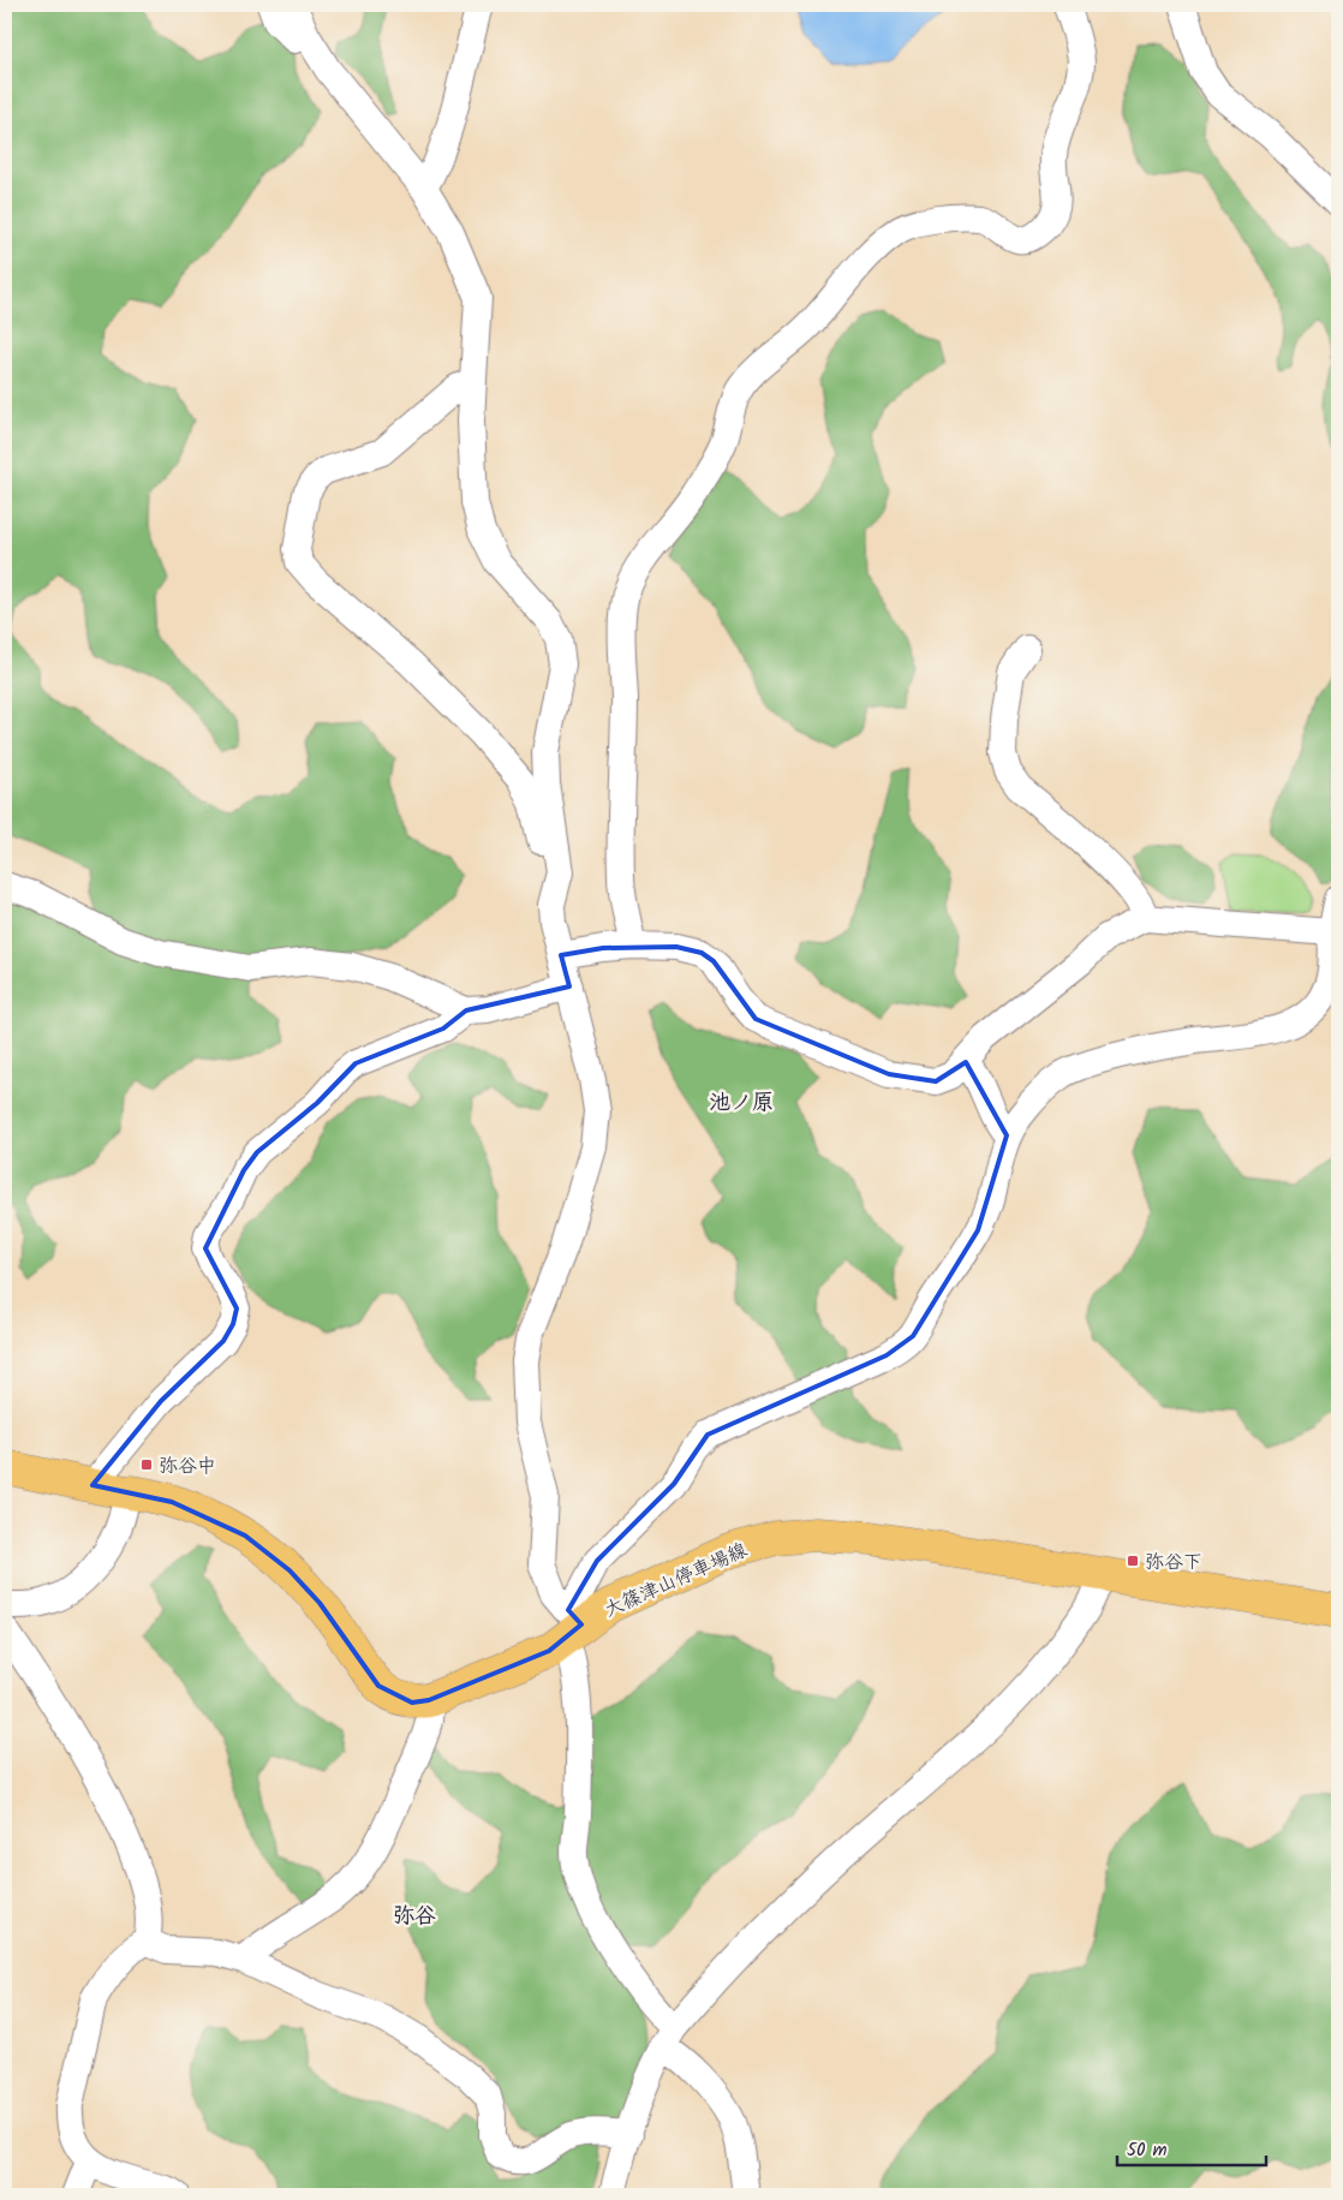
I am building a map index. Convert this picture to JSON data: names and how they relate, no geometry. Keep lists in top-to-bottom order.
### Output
{
  "streets": {
    "main road": ["大篠津山停車場線"]
  },
  "districts": ["池ノ原", "弥谷"],
  "places": {
    "transit": ["弥谷中", "弥谷下"]
  },
  "scale_bar": "50 m"
}
